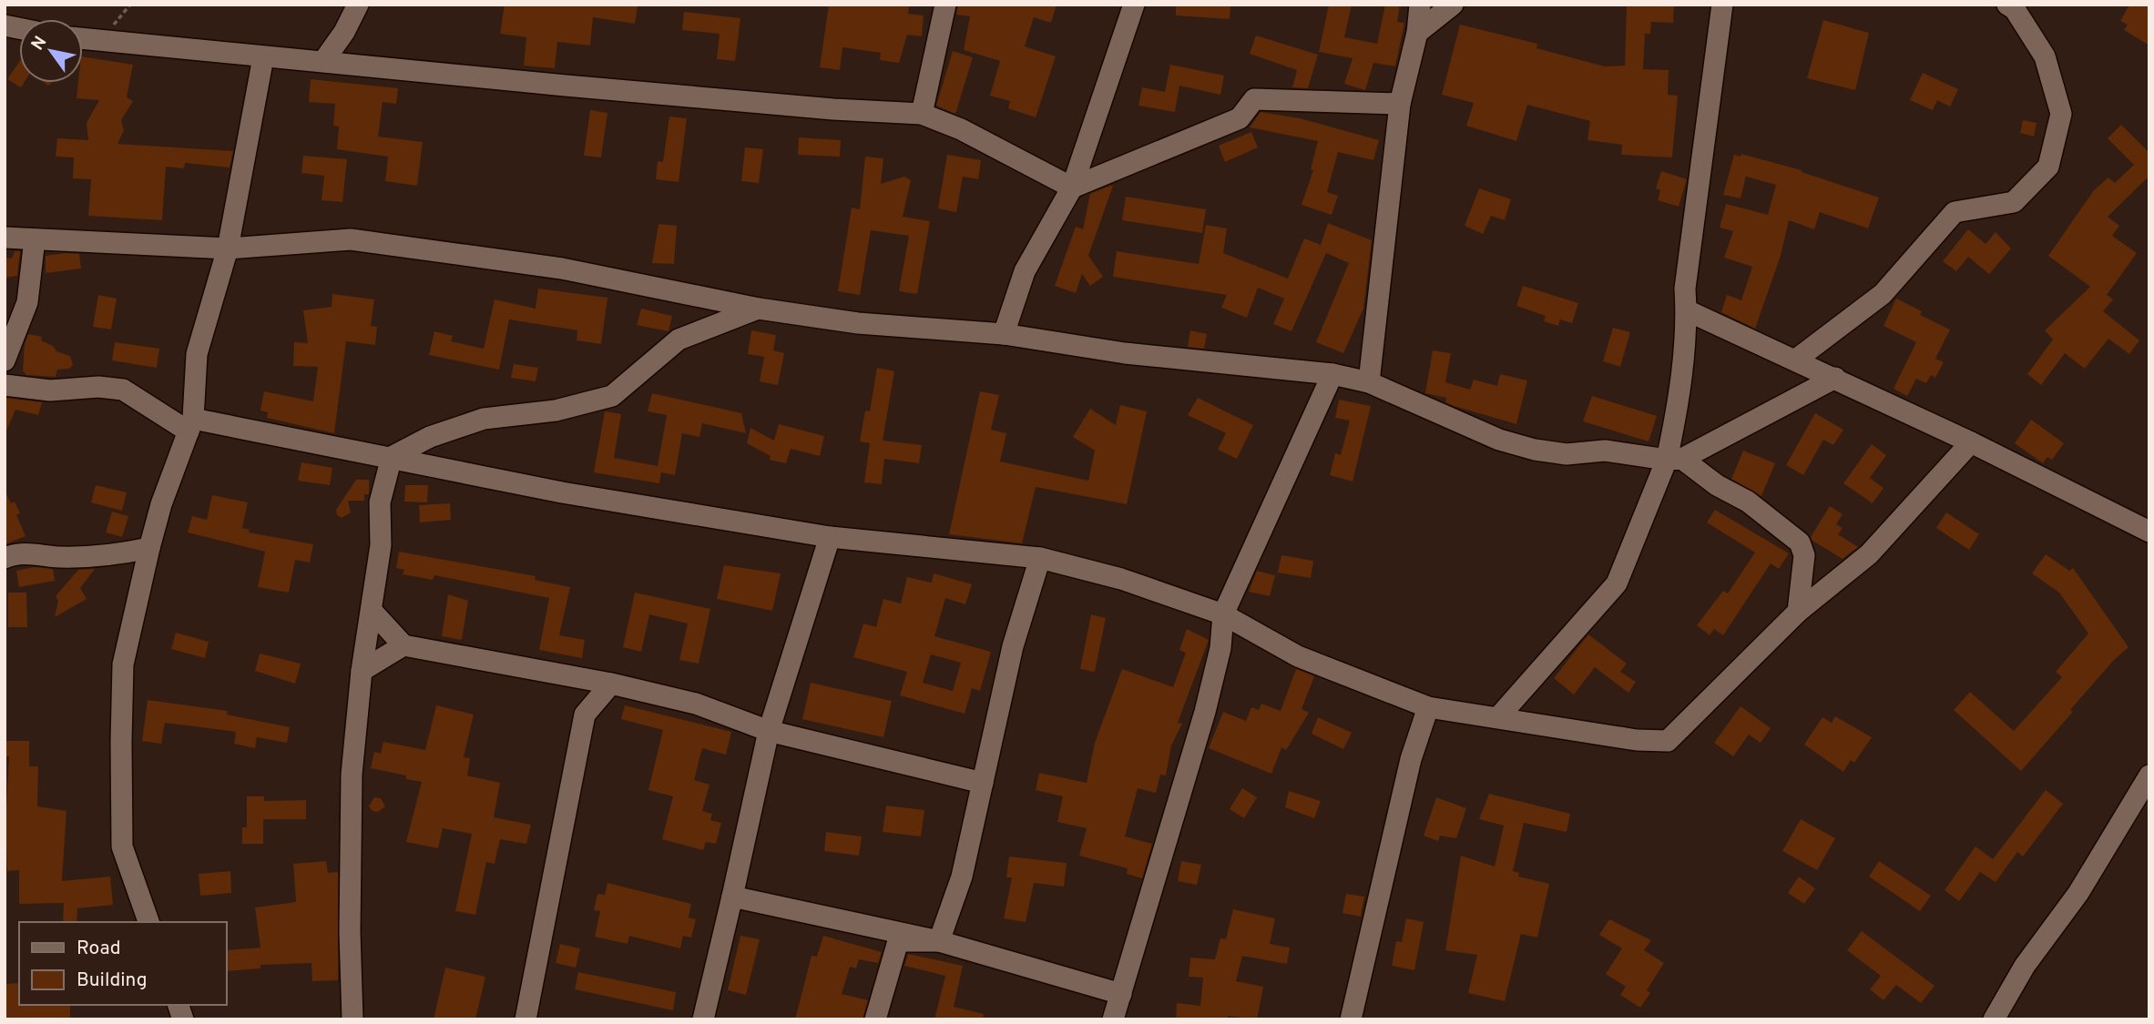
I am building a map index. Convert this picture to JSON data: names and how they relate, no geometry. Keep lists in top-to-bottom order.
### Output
{
  "legend": ["Road", "Building"],
  "north": "top left"
}
